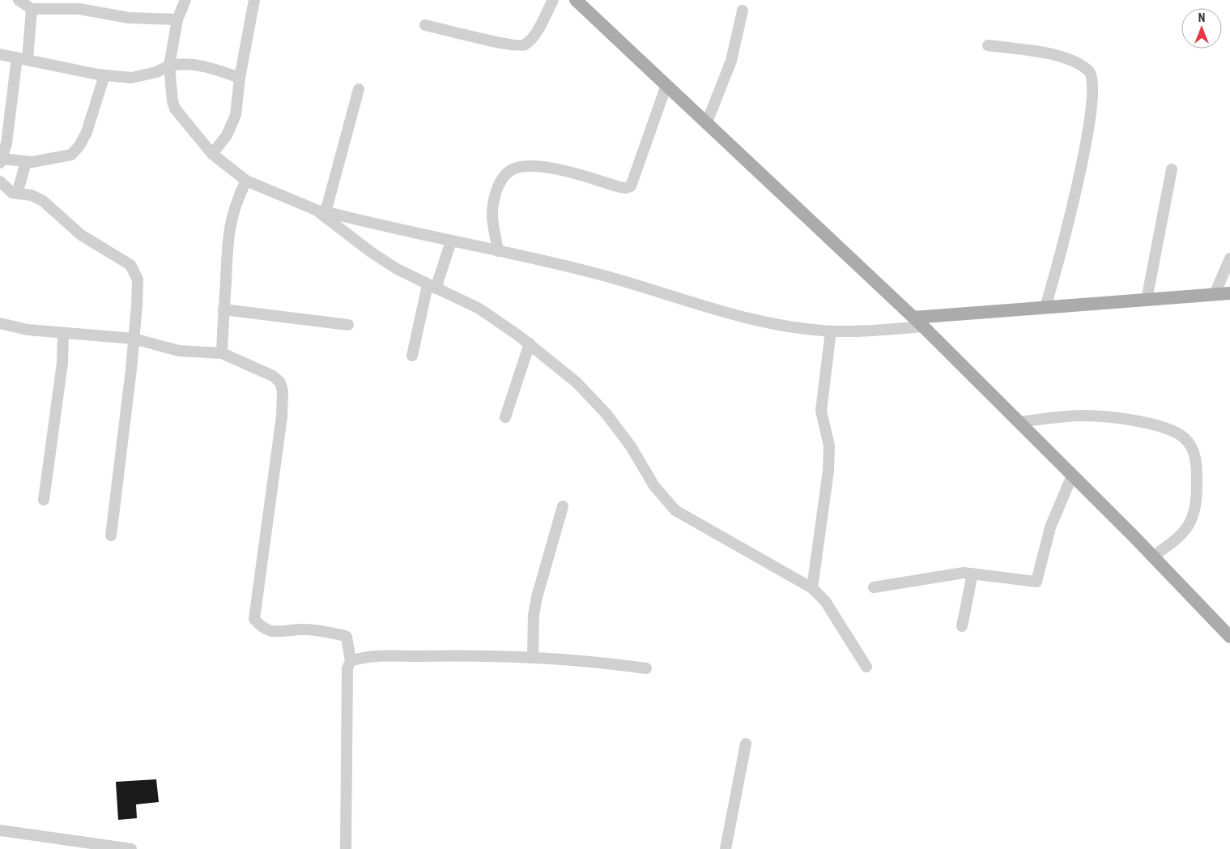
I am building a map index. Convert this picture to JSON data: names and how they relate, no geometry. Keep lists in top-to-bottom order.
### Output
{
  "north": "top"
}
